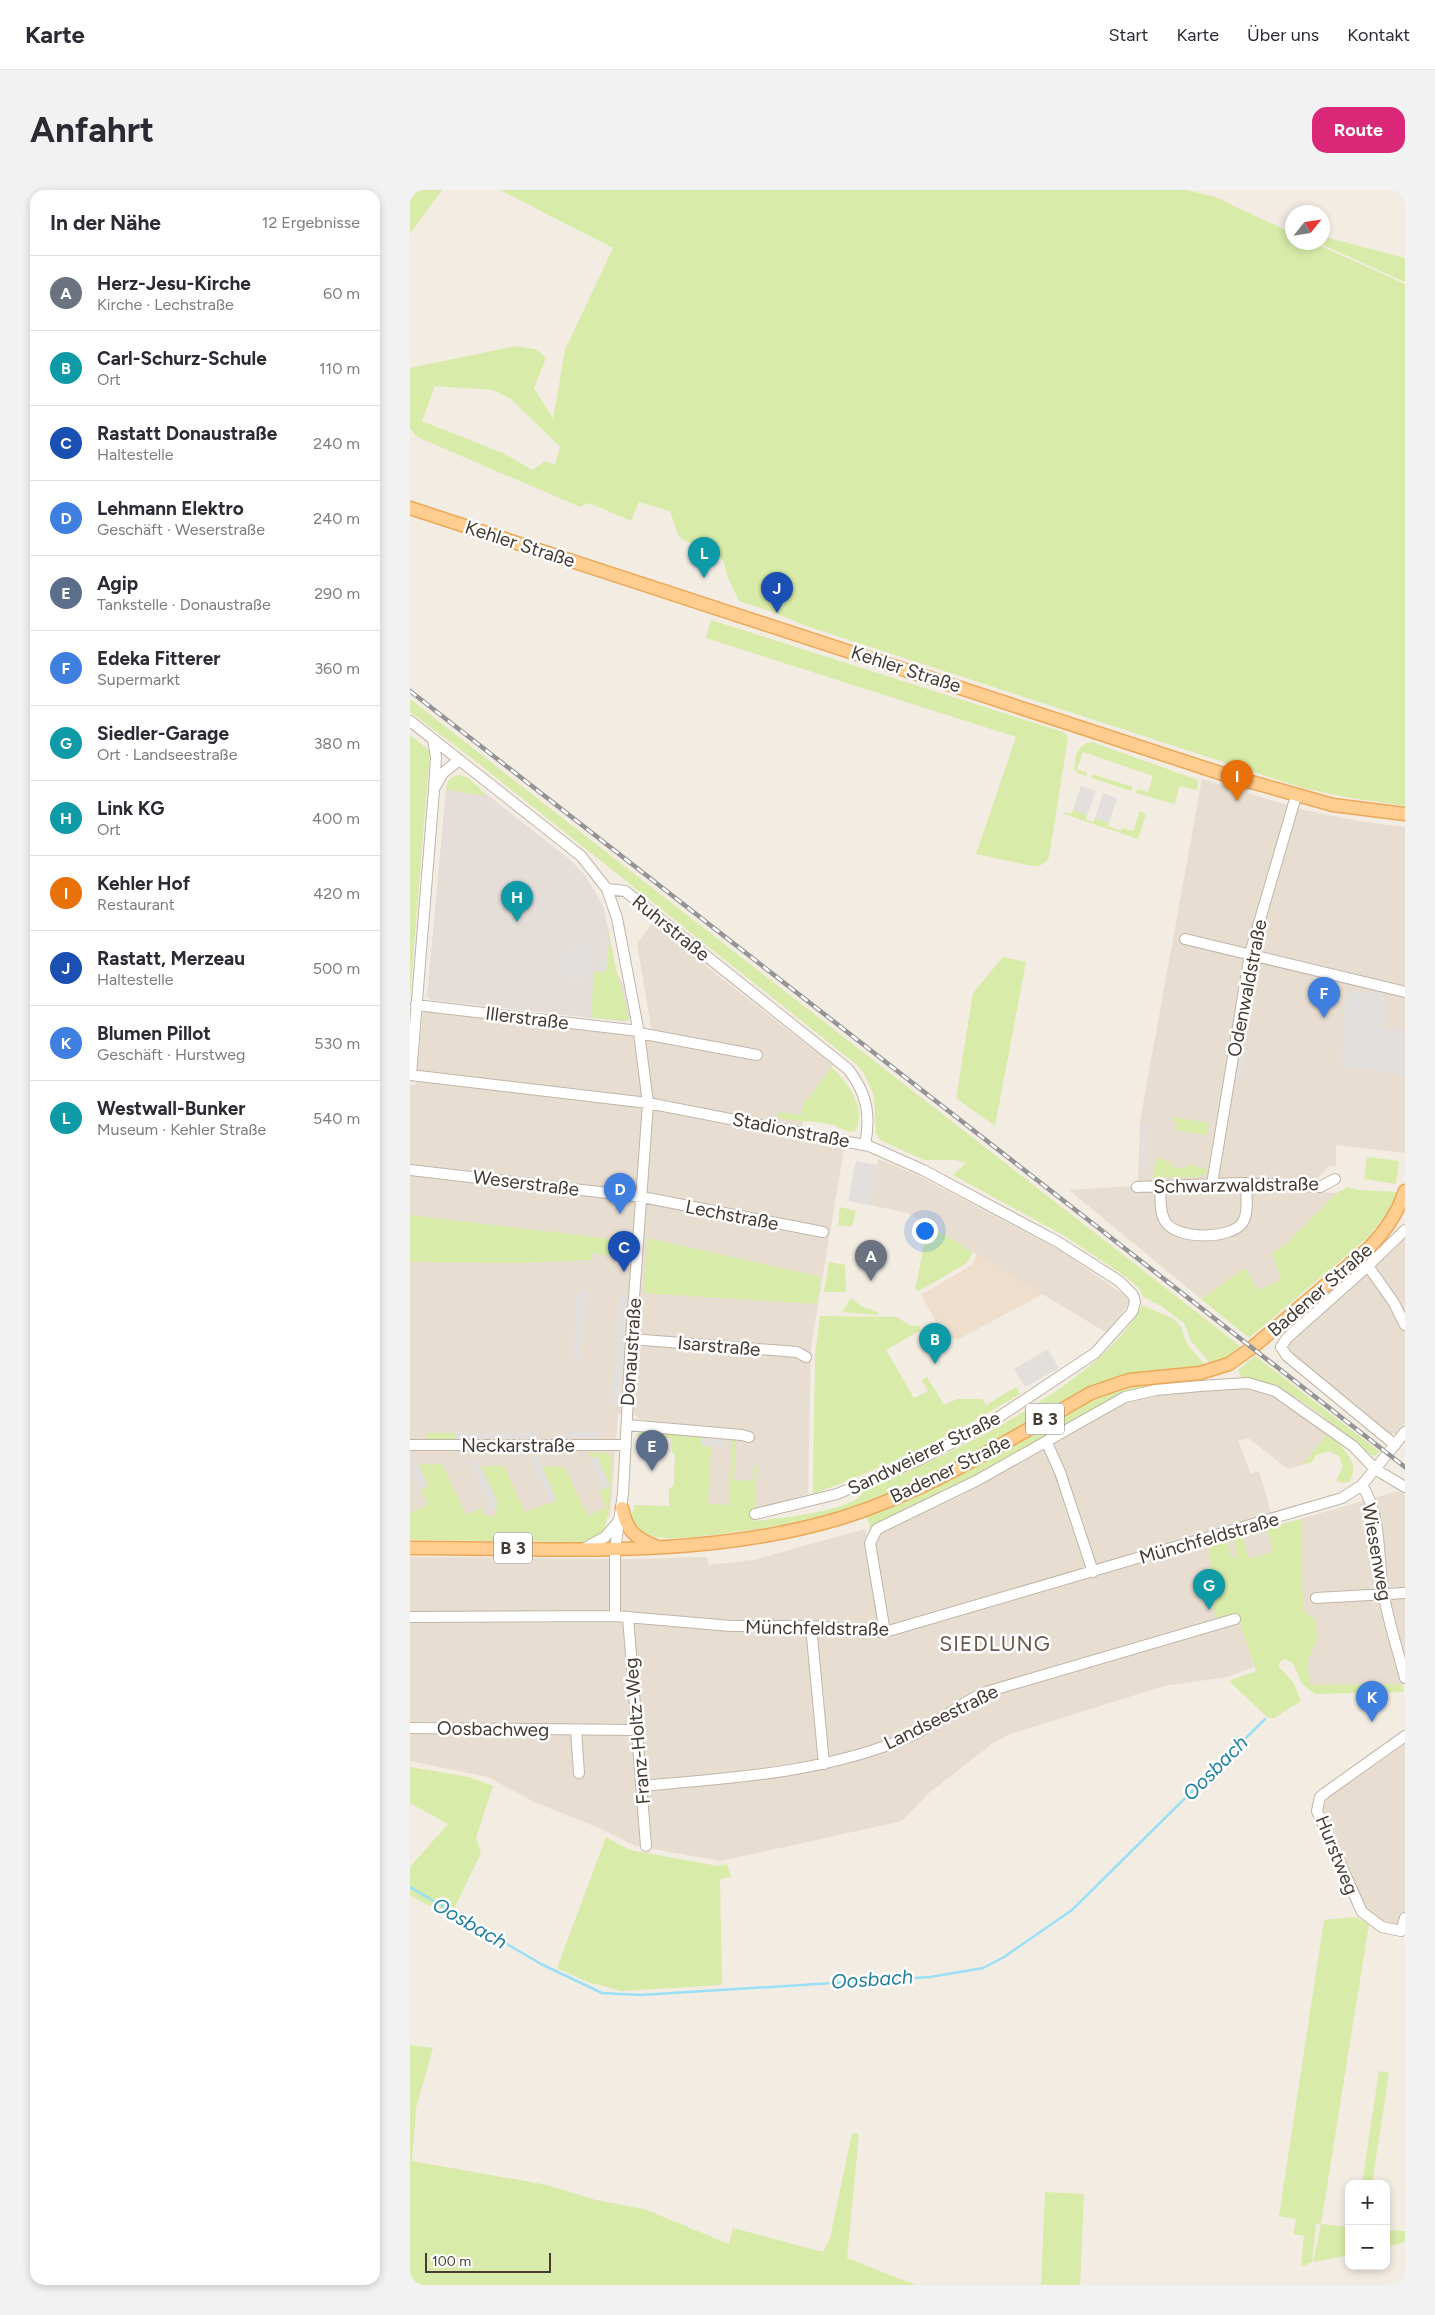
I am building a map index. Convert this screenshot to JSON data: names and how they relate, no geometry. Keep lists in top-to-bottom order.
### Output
{
  "streets": {
    "main road": ["Kehler Straße", "Badener Straße", "B 3"],
    "street": [
      "Ruhrstraße",
      "Odenwaldstraße",
      "Illerstraße",
      "Stadionstraße",
      "Weserstraße",
      "Schwarzwaldstraße",
      "Lechstraße",
      "Isarstraße",
      "Donaustraße",
      "Neckarstraße",
      "Sandweierer Straße",
      "Münchfeldstraße",
      "Wiesenweg",
      "Landseestraße",
      "Oosbachweg",
      "Franz-Holtz-Weg",
      "Hurstweg"
    ]
  },
  "crossings": [
    ["Kehler Straße", "Odenwaldstraße"],
    ["Ruhrstraße", "Stadionstraße"],
    ["Ruhrstraße", "Donaustraße"],
    ["Odenwaldstraße", "Schwarzwaldstraße"],
    ["Illerstraße", "Donaustraße"],
    ["Stadionstraße", "Donaustraße"],
    ["Stadionstraße", "Sandweierer Straße"],
    ["Weserstraße", "Lechstraße"],
    ["Weserstraße", "Donaustraße"],
    ["Lechstraße", "Donaustraße"],
    ["Badener Straße", "Donaustraße"],
    ["Isarstraße", "Donaustraße"],
    ["Donaustraße", "Neckarstraße"],
    ["Münchfeldstraße", "Wiesenweg"],
    ["Münchfeldstraße", "Franz-Holtz-Weg"],
    ["Landseestraße", "Franz-Holtz-Weg"],
    ["Oosbachweg", "Franz-Holtz-Weg"]
  ],
  "districts": ["SIEDLUNG"],
  "water": ["Oosbach"],
  "scale_bar": "100 m",
  "north": "top right",
  "page": {
    "header": "Karte",
    "nav": [
      "Start",
      "Karte",
      "Über uns",
      "Kontakt"
    ],
    "buttons": "Route",
    "title": "Anfahrt",
    "heading": ["In der Nähe", "12 Ergebnisse"],
    "list": [
      {
        "mark": "A",
        "name": "Herz-Jesu-Kirche",
        "note": "Kirche · Lechstraße",
        "value": "60 m"
      },
      {
        "mark": "B",
        "name": "Carl-Schurz-Schule",
        "note": "Ort",
        "value": "110 m"
      },
      {
        "mark": "C",
        "name": "Rastatt Donaustraße",
        "note": "Haltestelle",
        "value": "240 m"
      },
      {
        "mark": "D",
        "name": "Lehmann Elektro",
        "note": "Geschäft · Weserstraße",
        "value": "240 m"
      },
      {
        "mark": "E",
        "name": "Agip",
        "note": "Tankstelle · Donaustraße",
        "value": "290 m"
      },
      {
        "mark": "F",
        "name": "Edeka Fitterer",
        "note": "Supermarkt",
        "value": "360 m"
      },
      {
        "mark": "G",
        "name": "Siedler-Garage",
        "note": "Ort · Landseestraße",
        "value": "380 m"
      },
      {
        "mark": "H",
        "name": "Link KG",
        "note": "Ort",
        "value": "400 m"
      },
      {
        "mark": "I",
        "name": "Kehler Hof",
        "note": "Restaurant",
        "value": "420 m"
      },
      {
        "mark": "J",
        "name": "Rastatt, Merzeau",
        "note": "Haltestelle",
        "value": "500 m"
      },
      {
        "mark": "K",
        "name": "Blumen Pillot",
        "note": "Geschäft · Hurstweg",
        "value": "530 m"
      },
      {
        "mark": "L",
        "name": "Westwall-Bunker",
        "note": "Museum · Kehler Straße",
        "value": "540 m"
      }
    ],
    "pins": [
      "L",
      "J",
      "I",
      "H",
      "F",
      "D",
      "C",
      "A",
      "B",
      "E",
      "G",
      "K"
    ],
    "map_buttons": ["+", "−"],
    "scale": "100 m"
  }
}
